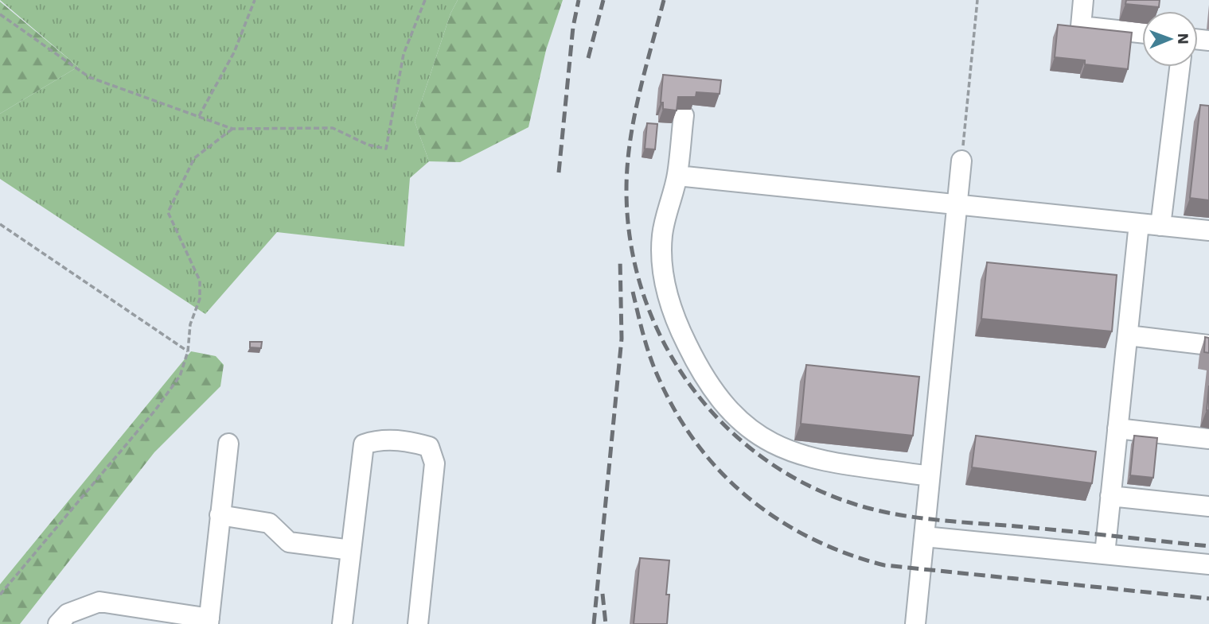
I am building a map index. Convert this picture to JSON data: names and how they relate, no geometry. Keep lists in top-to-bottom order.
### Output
{
  "north": "right"
}
